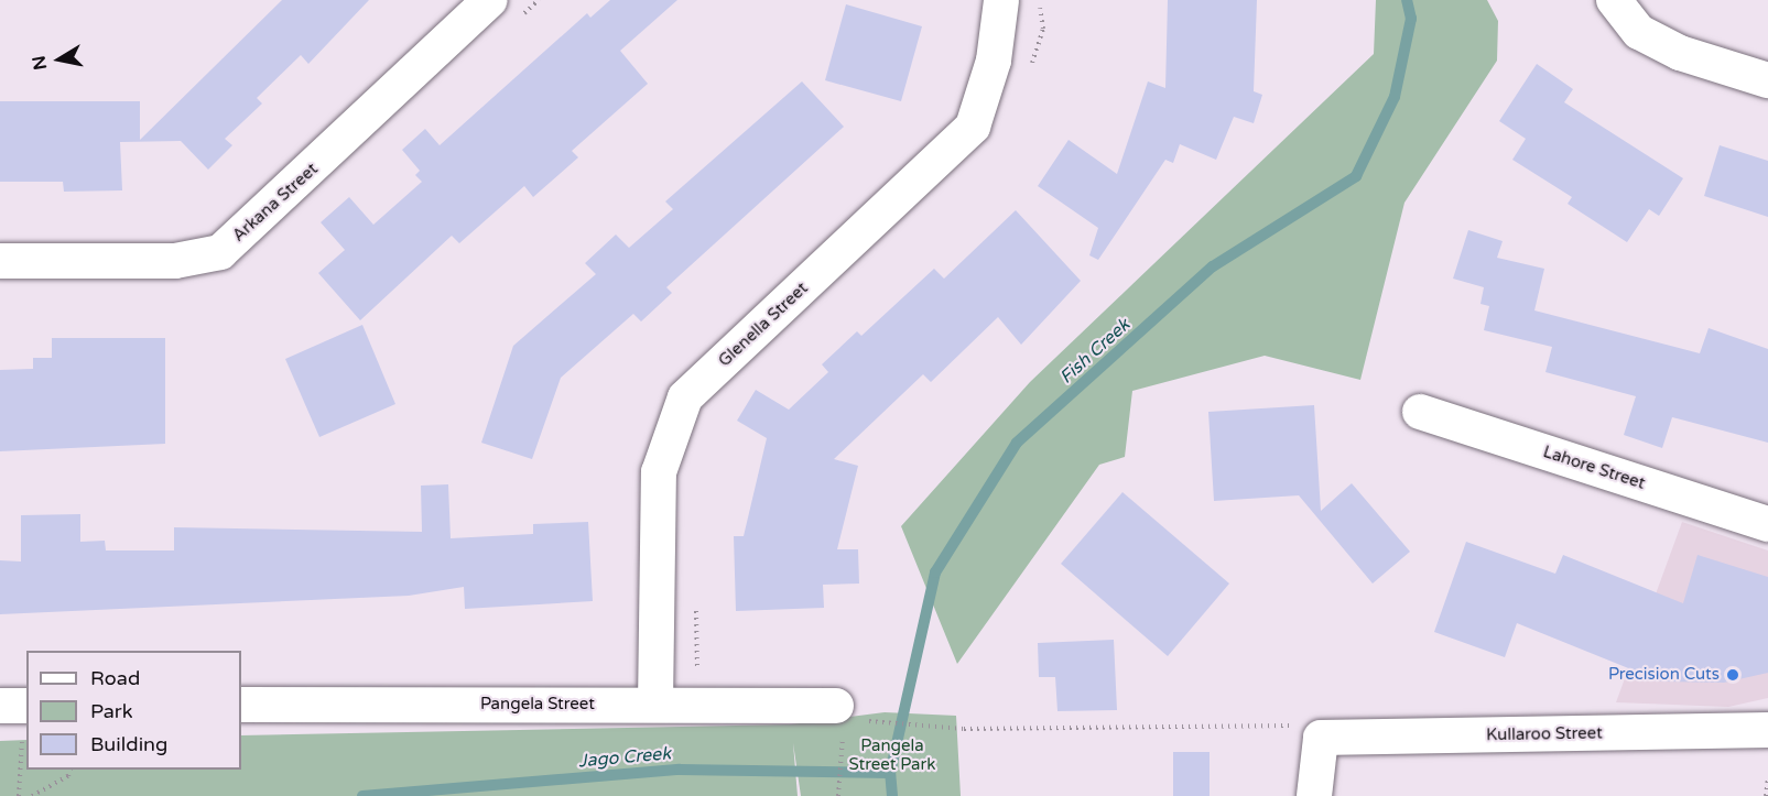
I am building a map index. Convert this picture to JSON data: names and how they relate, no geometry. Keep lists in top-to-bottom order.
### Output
{
  "streets": {
    "street": [
      "Arkana Street",
      "Glenella Street",
      "Lahore Street",
      "Pangela Street",
      "Kullaroo Street"
    ]
  },
  "crossings": [
    ["Glenella Street", "Pangela Street"]
  ],
  "water": ["Fish Creek", "Jago Creek"],
  "parks": ["Pangela Street Park"],
  "places": ["Precision Cuts"],
  "legend": ["Road", "Park", "Building"],
  "north": "left"
}
